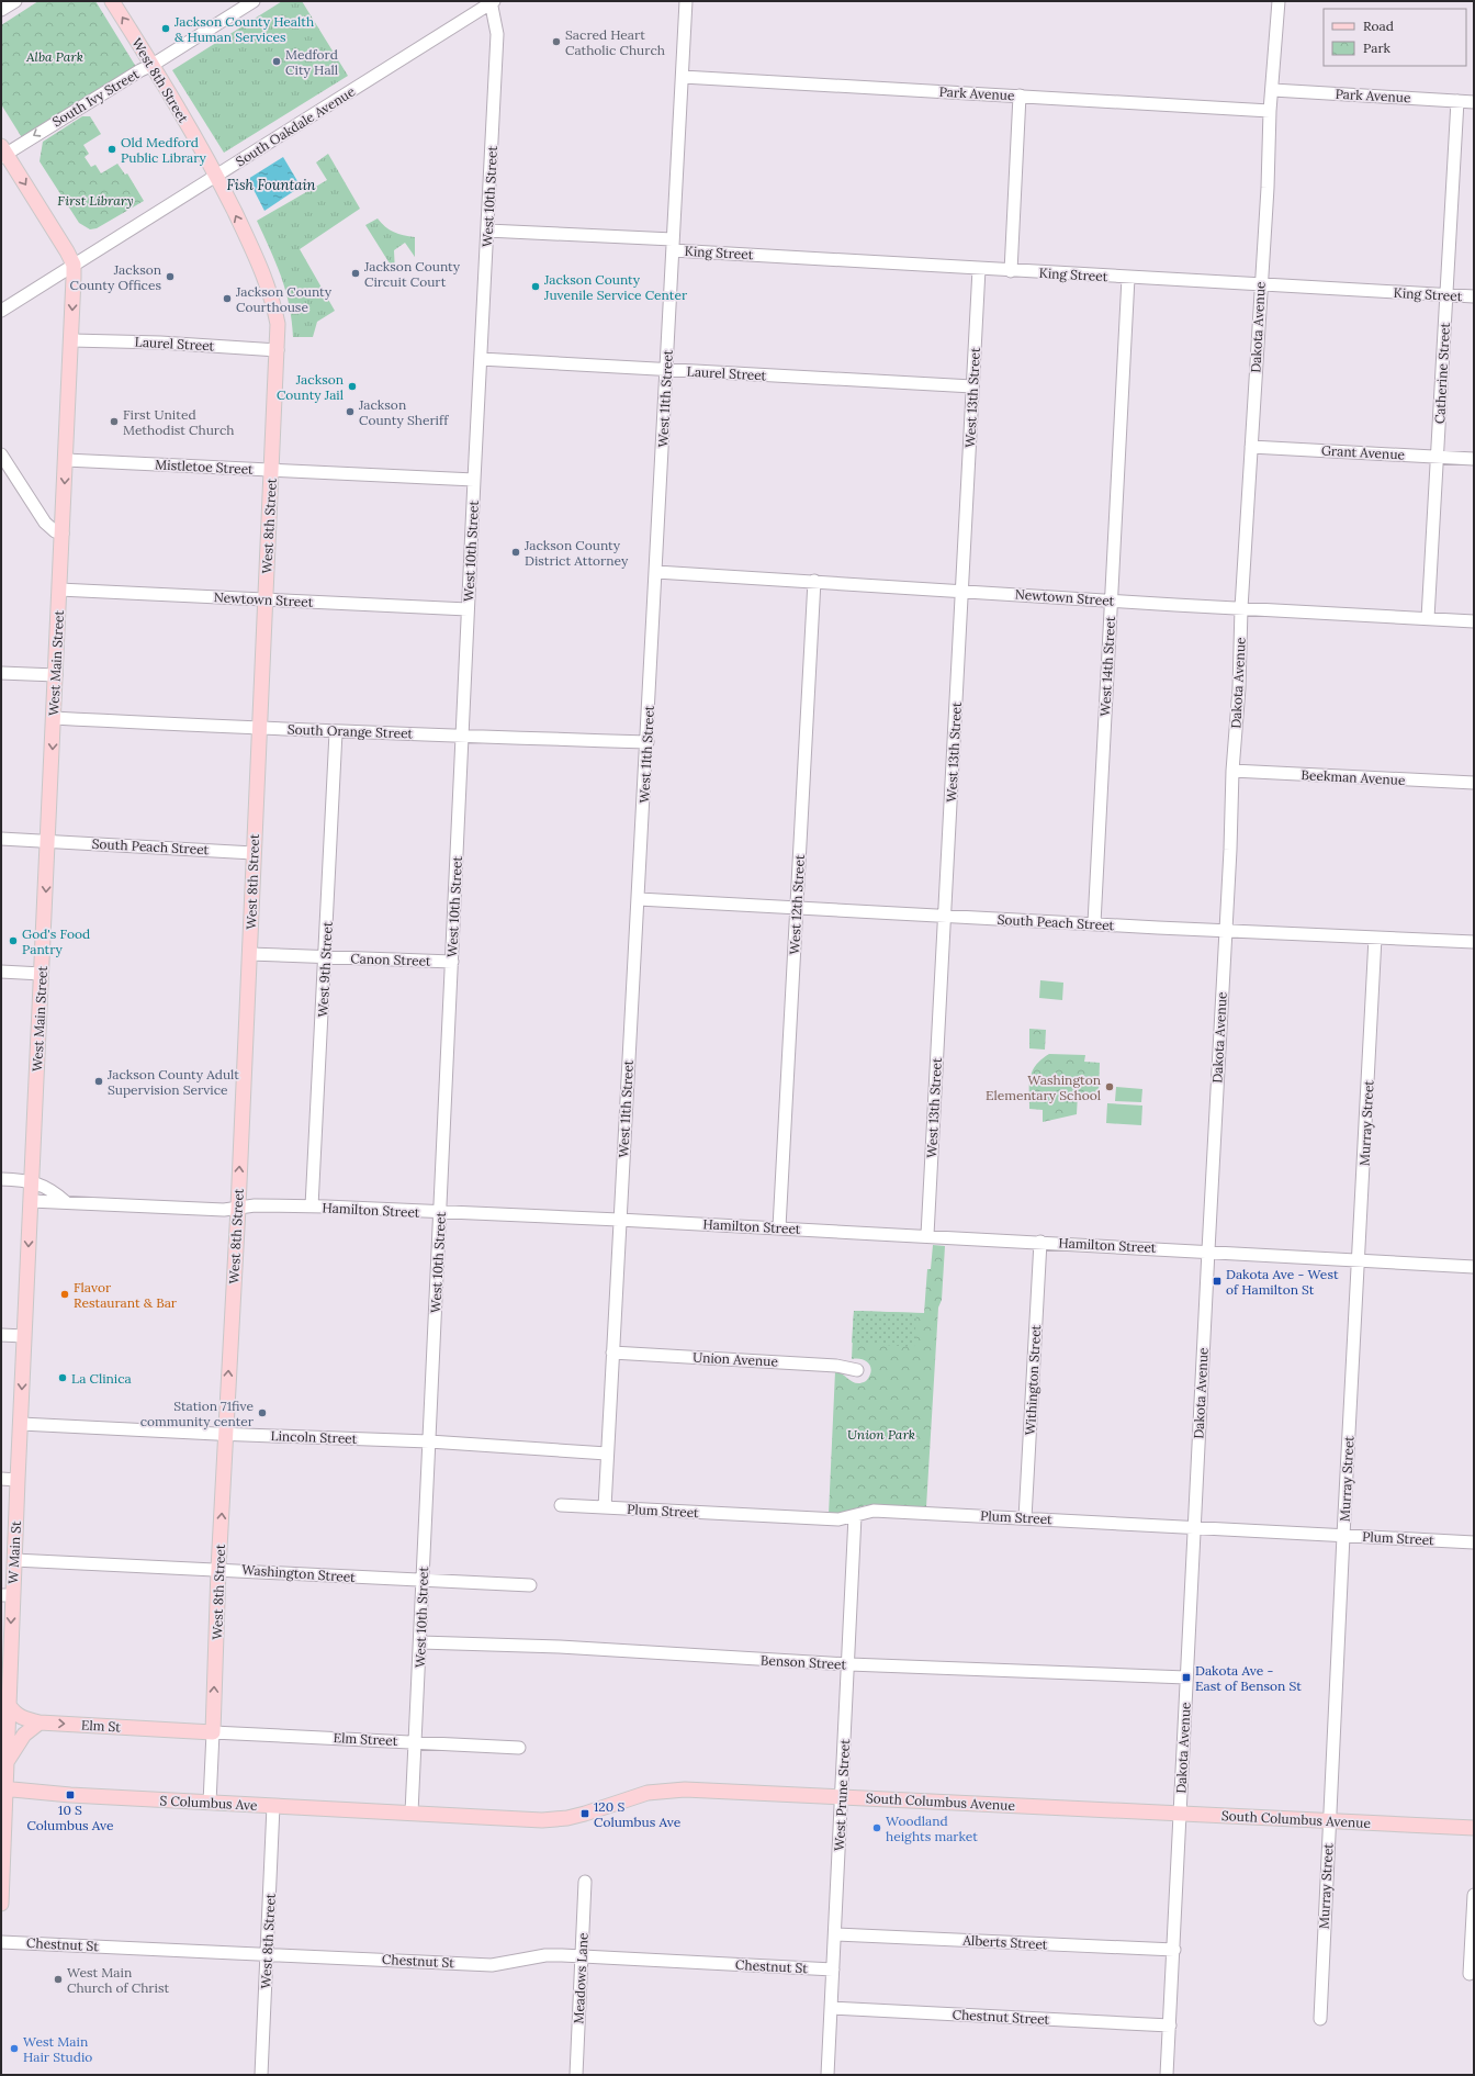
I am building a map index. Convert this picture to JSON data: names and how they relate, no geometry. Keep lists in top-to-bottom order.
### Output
{
  "streets": {
    "main road": [
      "West 8th Street",
      "West Main Street",
      "W Main St",
      "Elm St",
      "South Columbus Avenue",
      "S Columbus Ave"
    ],
    "street": [
      "Park Avenue",
      "South Ivy Street",
      "South Oakdale Avenue",
      "West 10th Street",
      "King Street",
      "Dakota Avenue",
      "Laurel Street",
      "Catherine Street",
      "West 13th Street",
      "West 11th Street",
      "Grant Avenue",
      "Mistletoe Street",
      "Newtown Street",
      "West 14th Street",
      "South Orange Street",
      "Beekman Avenue",
      "South Peach Street",
      "West 12th Street",
      "Canon Street",
      "West 9th Street",
      "Murray Street",
      "Hamilton Street",
      "Union Avenue",
      "Withington Street",
      "Lincoln Street",
      "Plum Street",
      "Washington Street",
      "Benson Street",
      "Elm Street",
      "West Prune Street",
      "Alberts Street",
      "Chestnut St",
      "Meadows Lane",
      "Chestnut Street"
    ]
  },
  "crossings": [
    ["West 8th Street", "South Ivy Street"],
    ["West 8th Street", "South Oakdale Avenue"],
    ["West 8th Street", "Laurel Street"],
    ["West 8th Street", "Mistletoe Street"],
    ["West 8th Street", "Newtown Street"],
    ["West 8th Street", "South Orange Street"],
    ["West 8th Street", "South Peach Street"],
    ["West 8th Street", "Canon Street"],
    ["West 8th Street", "Hamilton Street"],
    ["West 8th Street", "Lincoln Street"],
    ["West 8th Street", "Washington Street"],
    ["West 8th Street", "Elm St"],
    ["West 8th Street", "Elm Street"],
    ["West 8th Street", "S Columbus Ave"],
    ["West 8th Street", "Chestnut St"],
    ["Park Avenue", "Dakota Avenue"],
    ["Park Avenue", "Catherine Street"],
    ["Park Avenue", "West 11th Street"],
    ["South Oakdale Avenue", "West 10th Street"],
    ["South Oakdale Avenue", "West Main Street"],
    ["West 10th Street", "King Street"],
    ["West 10th Street", "Laurel Street"],
    ["West 10th Street", "Mistletoe Street"],
    ["West 10th Street", "Newtown Street"],
    ["West 10th Street", "South Orange Street"],
    ["West 10th Street", "Canon Street"],
    ["West 10th Street", "Hamilton Street"],
    ["West 10th Street", "Lincoln Street"],
    ["West 10th Street", "Washington Street"],
    ["West 10th Street", "Benson Street"],
    ["West 10th Street", "Elm Street"],
    ["West 10th Street", "South Columbus Avenue"],
    ["West 10th Street", "S Columbus Ave"],
    ["King Street", "Dakota Avenue"],
    ["King Street", "Catherine Street"],
    ["King Street", "West 13th Street"],
    ["King Street", "West 11th Street"],
    ["King Street", "West 14th Street"],
    ["Dakota Avenue", "Grant Avenue"],
    ["Dakota Avenue", "Newtown Street"],
    ["Dakota Avenue", "Beekman Avenue"],
    ["Dakota Avenue", "South Peach Street"],
    ["Dakota Avenue", "Hamilton Street"],
    ["Dakota Avenue", "Plum Street"],
    ["Dakota Avenue", "Benson Street"],
    ["Dakota Avenue", "South Columbus Avenue"],
    ["Dakota Avenue", "Alberts Street"],
    ["Dakota Avenue", "Chestnut Street"],
    ["Laurel Street", "West 13th Street"],
    ["Laurel Street", "West 11th Street"],
    ["Laurel Street", "West Main Street"],
    ["Catherine Street", "Grant Avenue"],
    ["Catherine Street", "Newtown Street"],
    ["West 13th Street", "Newtown Street"],
    ["West 13th Street", "South Peach Street"],
    ["West 13th Street", "Hamilton Street"],
    ["West 11th Street", "Newtown Street"],
    ["West 11th Street", "South Orange Street"],
    ["West 11th Street", "South Peach Street"],
    ["West 11th Street", "Hamilton Street"],
    ["West 11th Street", "Union Avenue"],
    ["West 11th Street", "Lincoln Street"],
    ["West 11th Street", "Plum Street"],
    ["Mistletoe Street", "West Main Street"],
    ["Newtown Street", "West Main Street"],
    ["Newtown Street", "West 14th Street"],
    ["Newtown Street", "West 12th Street"],
    ["West Main Street", "South Orange Street"],
    ["West Main Street", "South Peach Street"],
    ["West Main Street", "Hamilton Street"],
    ["West Main Street", "W Main St"],
    ["West 14th Street", "South Peach Street"],
    ["South Orange Street", "West 9th Street"],
    ["South Peach Street", "West 12th Street"],
    ["South Peach Street", "Murray Street"],
    ["West 12th Street", "Hamilton Street"],
    ["Canon Street", "West 9th Street"],
    ["West 9th Street", "Hamilton Street"],
    ["Murray Street", "Hamilton Street"],
    ["Murray Street", "Plum Street"],
    ["Murray Street", "South Columbus Avenue"],
    ["Hamilton Street", "Withington Street"],
    ["Hamilton Street", "W Main St"],
    ["Withington Street", "Plum Street"],
    ["Lincoln Street", "W Main St"],
    ["Plum Street", "West Prune Street"],
    ["W Main St", "Washington Street"],
    ["W Main St", "Elm St"],
    ["W Main St", "S Columbus Ave"],
    ["Benson Street", "West Prune Street"],
    ["Elm St", "Elm Street"],
    ["West Prune Street", "South Columbus Avenue"],
    ["West Prune Street", "Alberts Street"],
    ["West Prune Street", "Chestnut St"],
    ["West Prune Street", "Chestnut Street"],
    ["South Columbus Avenue", "S Columbus Ave"],
    ["Chestnut St", "Meadows Lane"]
  ],
  "one_way": [
    "West 8th Street",
    "South Ivy Street",
    "West Main Street",
    "W Main St",
    "Elm St"
  ],
  "water": ["Fish Fountain"],
  "parks": ["Alba Park", "First Library", "Union Park"],
  "places": {
    "other": [
      "Jackson County Health & Human Services",
      "Sacred Heart Catholic Church",
      "Medford City Hall",
      "Old Medford Public Library",
      "Jackson County Circuit Court",
      "Jackson County Offices",
      "Jackson County Juvenile Service Center",
      "Jackson County Courthouse",
      "Jackson County Jail",
      "Jackson County Sheriff",
      "First United Methodist Church",
      "Jackson County District Attorney",
      "God's Food Pantry",
      "Jackson County Adult Supervision Service",
      "Washington Elementary School",
      "Flavor Restaurant & Bar",
      "La Clinica",
      "Station 71five community center",
      "Woodland heights market",
      "West Main Church of Christ",
      "West Main Hair Studio"
    ],
    "transit": [
      "Dakota Ave - West of Hamilton St",
      "Dakota Ave - East of Benson St",
      "10 S Columbus Ave",
      "120 S Columbus Ave"
    ]
  },
  "legend": ["Road", "Park"]
}
